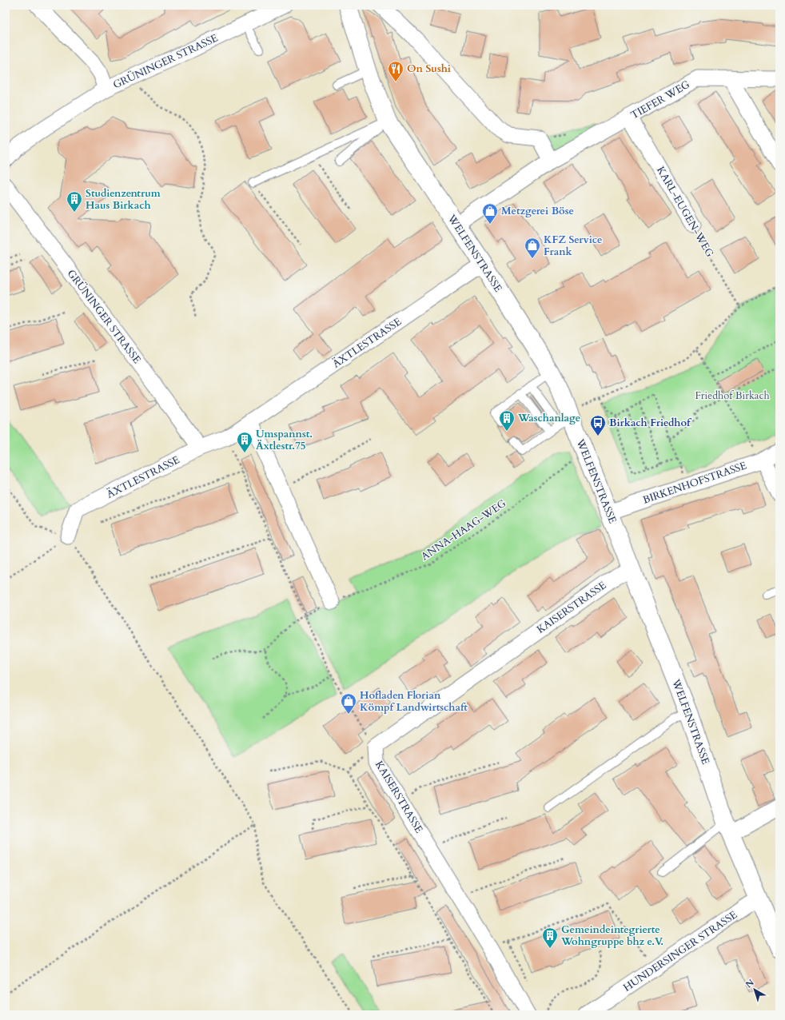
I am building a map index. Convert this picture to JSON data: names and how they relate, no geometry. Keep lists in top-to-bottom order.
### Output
{
  "streets": {
    "street": [
      "GRÜNINGER STRASSE",
      "TIEFER WEG",
      "KARL-EUGEN-WEG",
      "WELFENSTRASSE",
      "ÄXTLESTRASSE",
      "BIRKENHOFSTRASSE",
      "KAISERSTRASSE",
      "HUNDERSINGER STRASSE"
    ],
    "path": ["ANNA-HAAG-WEG"]
  },
  "crossings": [
    ["GRÜNINGER STRASSE", "ÄXTLESTRASSE"],
    ["TIEFER WEG", "KARL-EUGEN-WEG"],
    ["TIEFER WEG", "WELFENSTRASSE"],
    ["WELFENSTRASSE", "ÄXTLESTRASSE"],
    ["WELFENSTRASSE", "BIRKENHOFSTRASSE"],
    ["WELFENSTRASSE", "ANNA-HAAG-WEG"],
    ["WELFENSTRASSE", "KAISERSTRASSE"],
    ["WELFENSTRASSE", "HUNDERSINGER STRASSE"]
  ],
  "parks": ["Friedhof Birkach"],
  "places": {
    "restaurant": ["On Sushi"],
    "building": [
      "Studienzentrum Haus Birkach",
      "Waschanlage",
      "Umspannst. Äxtlestr.75",
      "Gemeindeintegrierte Wohngruppe bhz e.V."
    ],
    "shop": ["Metzgerei Böse", "KFZ Service Frank", "Hofladen Florian Kömpf Landwirtschaft"],
    "bus stop": ["Birkach Friedhof"]
  },
  "north": "top left"
}
